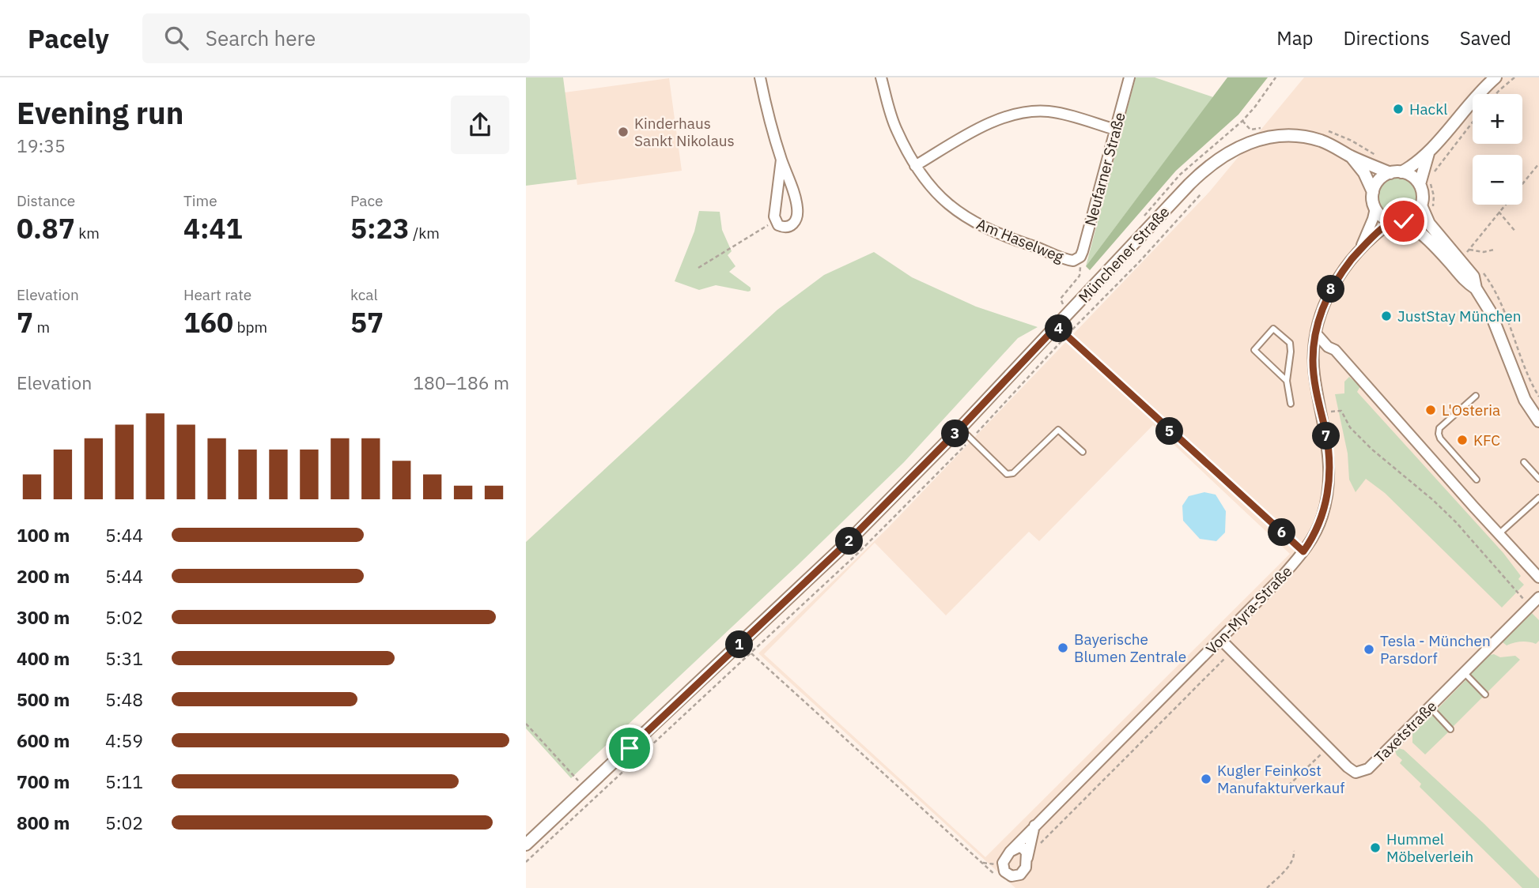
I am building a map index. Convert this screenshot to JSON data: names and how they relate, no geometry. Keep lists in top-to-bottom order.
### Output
{
  "streets": {
    "street": [
      "Neufarner Straße",
      "Am Haselweg",
      "Münchener Straße",
      "Von-Myra-Straße",
      "Taxetstraße"
    ]
  },
  "crossings": [
    ["Neufarner Straße", "Am Haselweg"],
    ["Münchener Straße", "Von-Myra-Straße"],
    ["Von-Myra-Straße", "Taxetstraße"]
  ],
  "places": [
    "Hackl",
    "Kinderhaus Sankt Nikolaus",
    "JustStay München",
    "L'Osteria",
    "KFC",
    "Bayerische Blumen Zentrale",
    "Tesla - München Parsdorf",
    "Kugler Feinkost Manufakturverkauf",
    "Hummel Möbelverleih"
  ],
  "page": {
    "header": "Pacely",
    "search": "Search here",
    "nav": ["Map", "Directions", "Saved"],
    "heading": ["Evening run", "19:35"],
    "map_buttons": ["+", "−"],
    "stats": [
      ["Distance", "0.87 km"],
      ["Time", "4:41"],
      ["Pace", "5:23 /km"],
      ["Elevation", "7 m"],
      ["Heart rate", "160 bpm"],
      ["kcal", "57"]
    ],
    "pins": [
      "8",
      "4",
      "5",
      "3",
      "7",
      "6",
      "2",
      "1"
    ],
    "chart": ["Elevation", "180–186 m"],
    "list": [
      {
        "name": "100 m",
        "note": "5:44"
      },
      {
        "name": "200 m",
        "note": "5:44"
      },
      {
        "name": "300 m",
        "note": "5:02"
      },
      {
        "name": "400 m",
        "note": "5:31"
      },
      {
        "name": "500 m",
        "note": "5:48"
      },
      {
        "name": "600 m",
        "note": "4:59"
      },
      {
        "name": "700 m",
        "note": "5:11"
      },
      {
        "name": "800 m",
        "note": "5:02"
      }
    ]
  }
}
